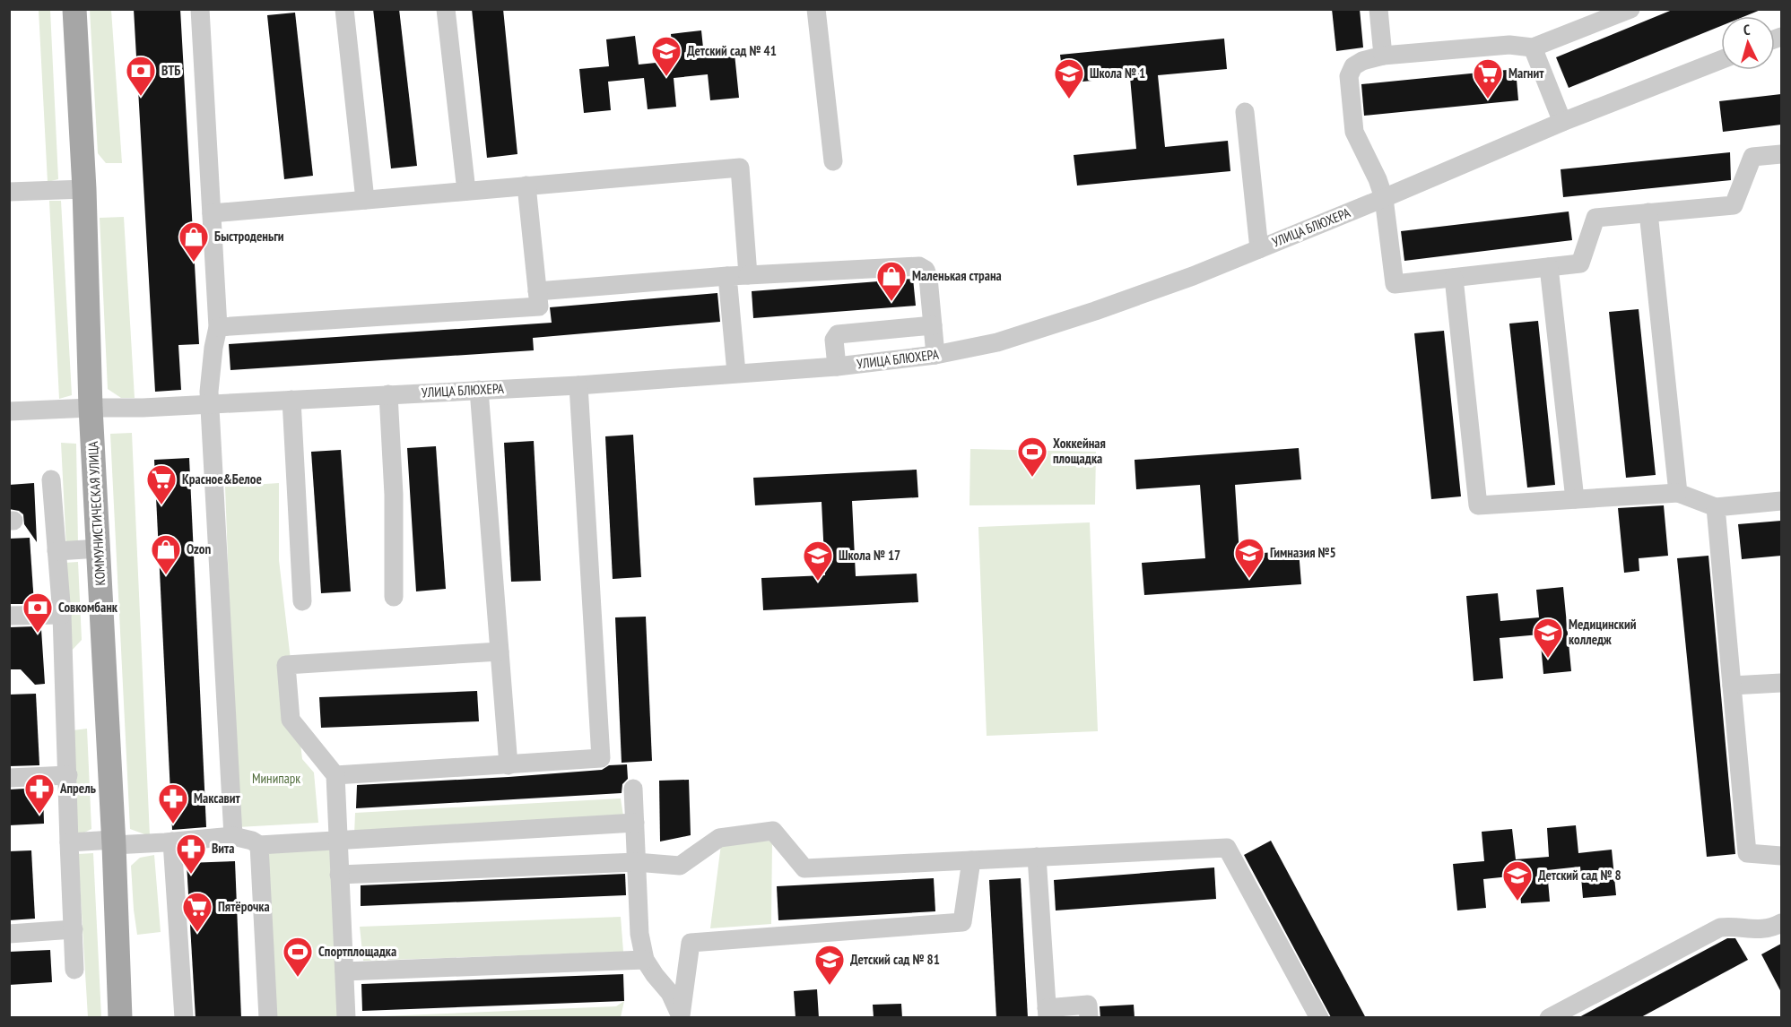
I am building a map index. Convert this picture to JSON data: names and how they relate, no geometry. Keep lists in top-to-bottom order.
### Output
{
  "streets": {
    "main road": ["КОММУНИСТИЧЕСКАЯ УЛИЦА"],
    "street": ["УЛИЦА БЛЮХЕРА"]
  },
  "crossings": [
    ["УЛИЦА БЛЮХЕРА", "КОММУНИСТИЧЕСКАЯ УЛИЦА"]
  ],
  "parks": ["Минипарк"],
  "places": {
    "school or university": [
      "Детский сад № 41",
      "Школа № 1",
      "Гимназия №5",
      "Школа № 17",
      "Медицинский колледж",
      "Детский сад № 8",
      "Детский сад № 81"
    ],
    "bank": ["ВТБ", "Совкомбанк"],
    "supermarket": ["Магнит", "Красное&Белое", "Пятёрочка"],
    "shop": ["Быстроденьги", "Маленькая страна", "Ozon"],
    "sports": ["Хоккейная площадка", "Спортплощадка"],
    "pharmacy": ["Апрель", "Максавит", "Вита"]
  },
  "north": "top"
}
